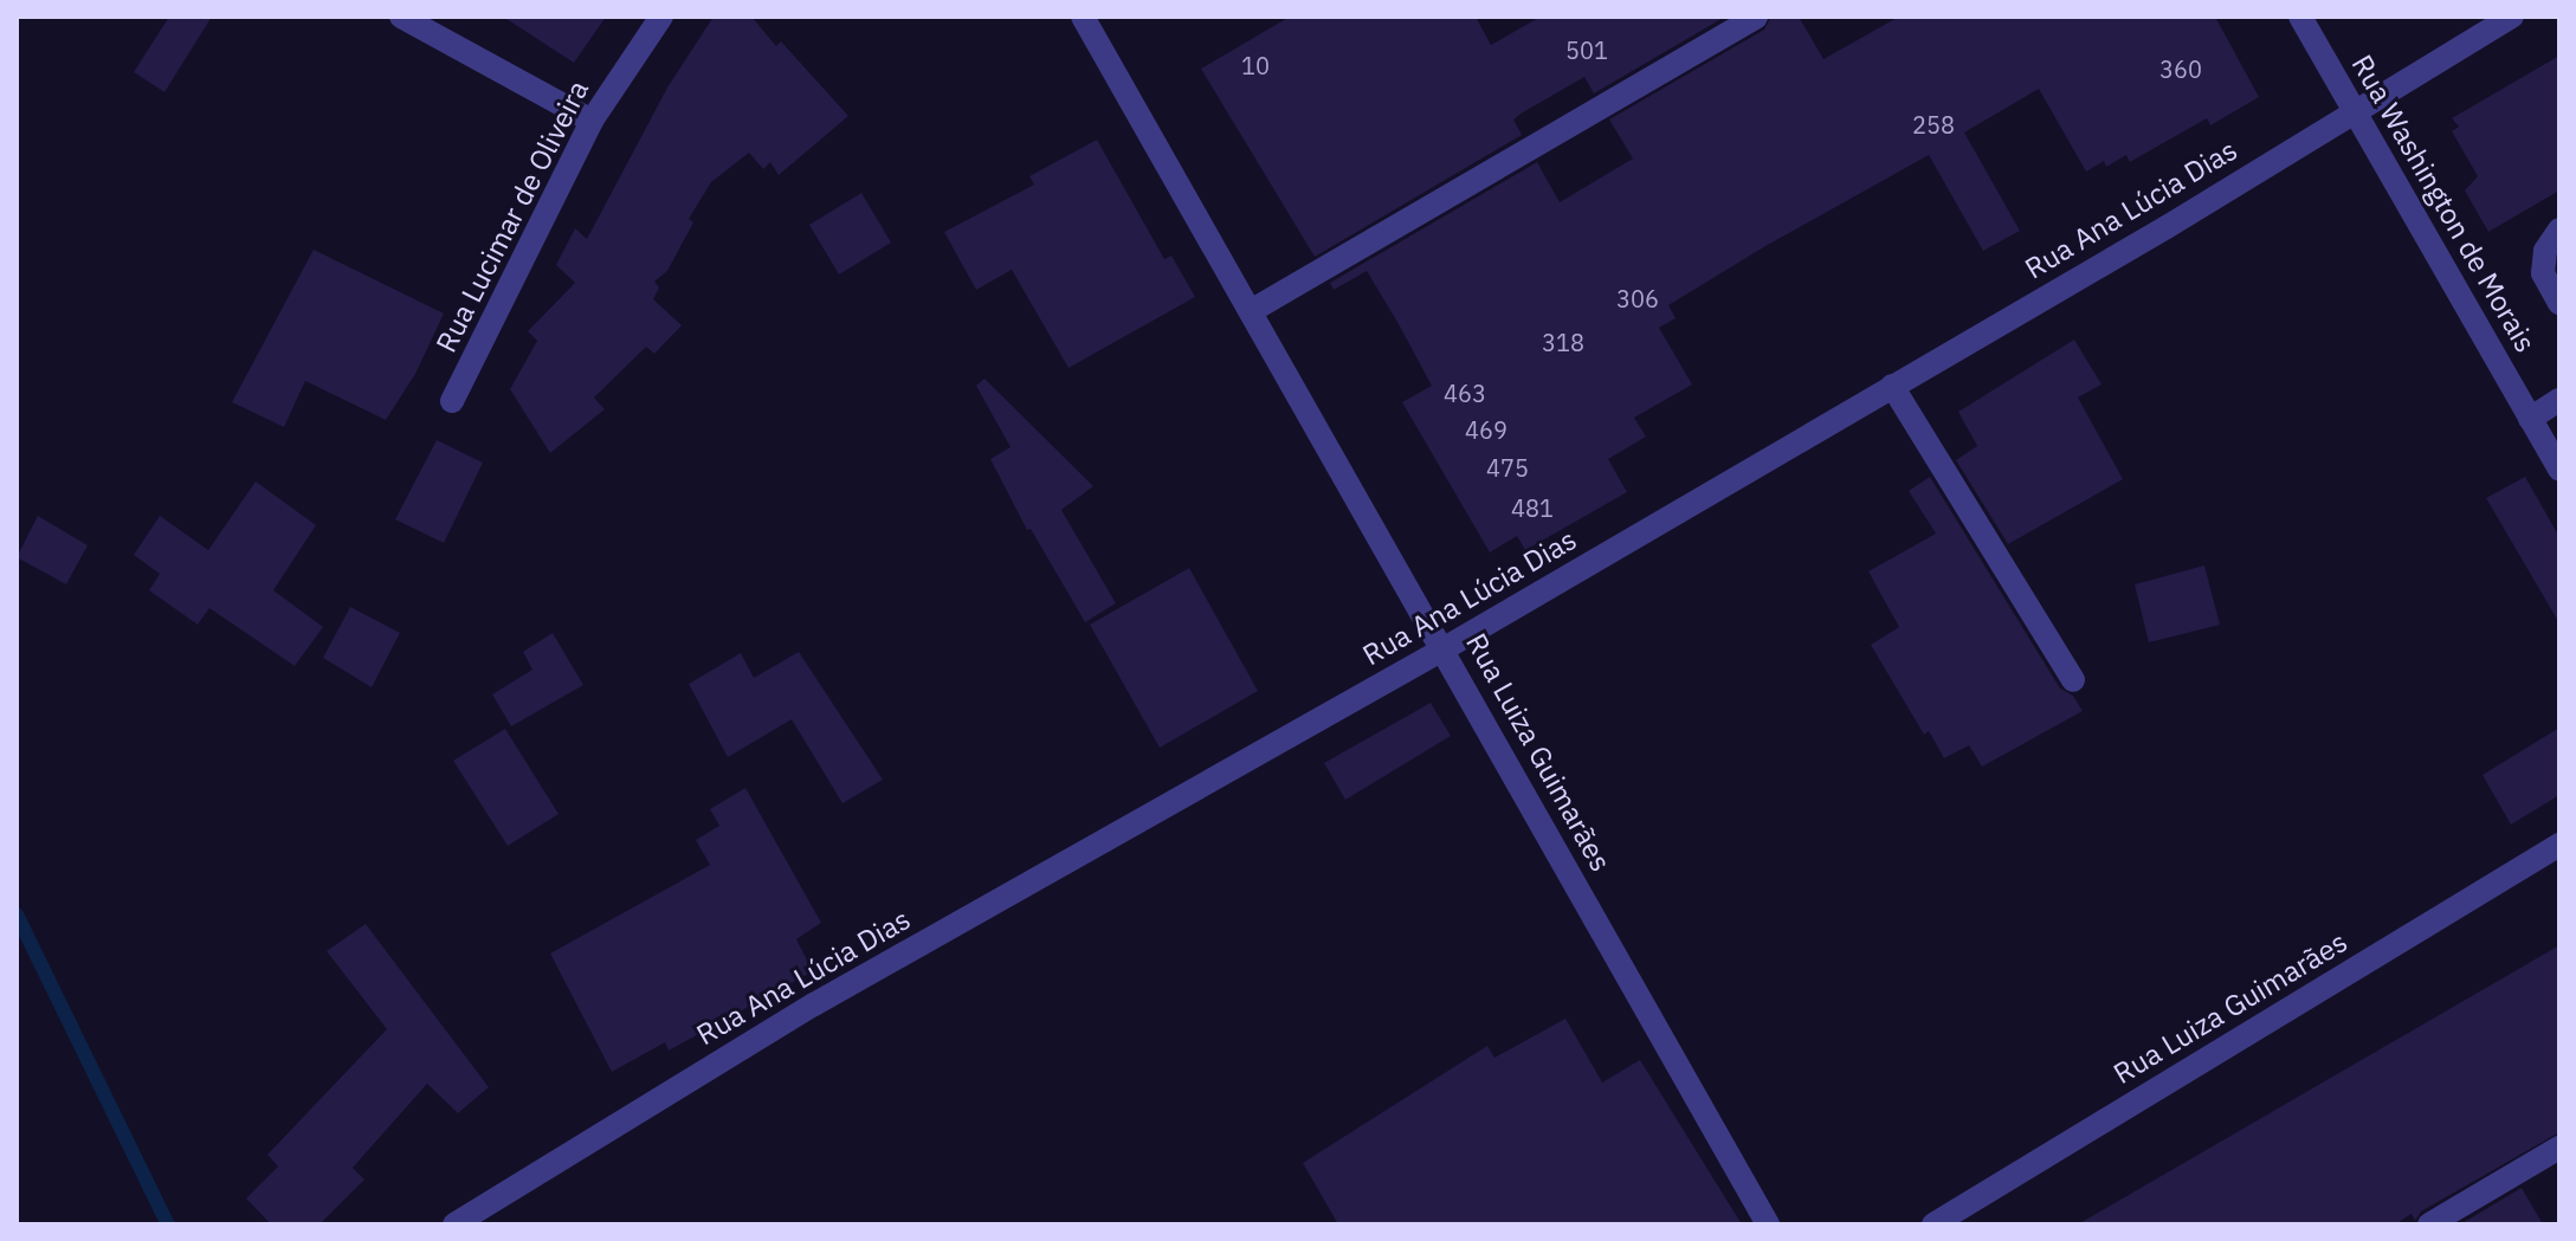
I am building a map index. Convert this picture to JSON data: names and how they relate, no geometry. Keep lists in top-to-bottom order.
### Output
{
  "streets": {
    "street": [
      "Rua Washington de Morais",
      "Rua Ana Lúcia Dias",
      "Rua Lucimar de Oliveira",
      "Rua Luiza Guimarães"
    ]
  },
  "crossings": [
    ["Rua Washington de Morais", "Rua Ana Lúcia Dias"],
    ["Rua Ana Lúcia Dias", "Rua Luiza Guimarães"]
  ],
  "house_numbers": [
    "501",
    "10",
    "360",
    "258",
    "306",
    "318",
    "463",
    "469",
    "475",
    "481"
  ]
}
